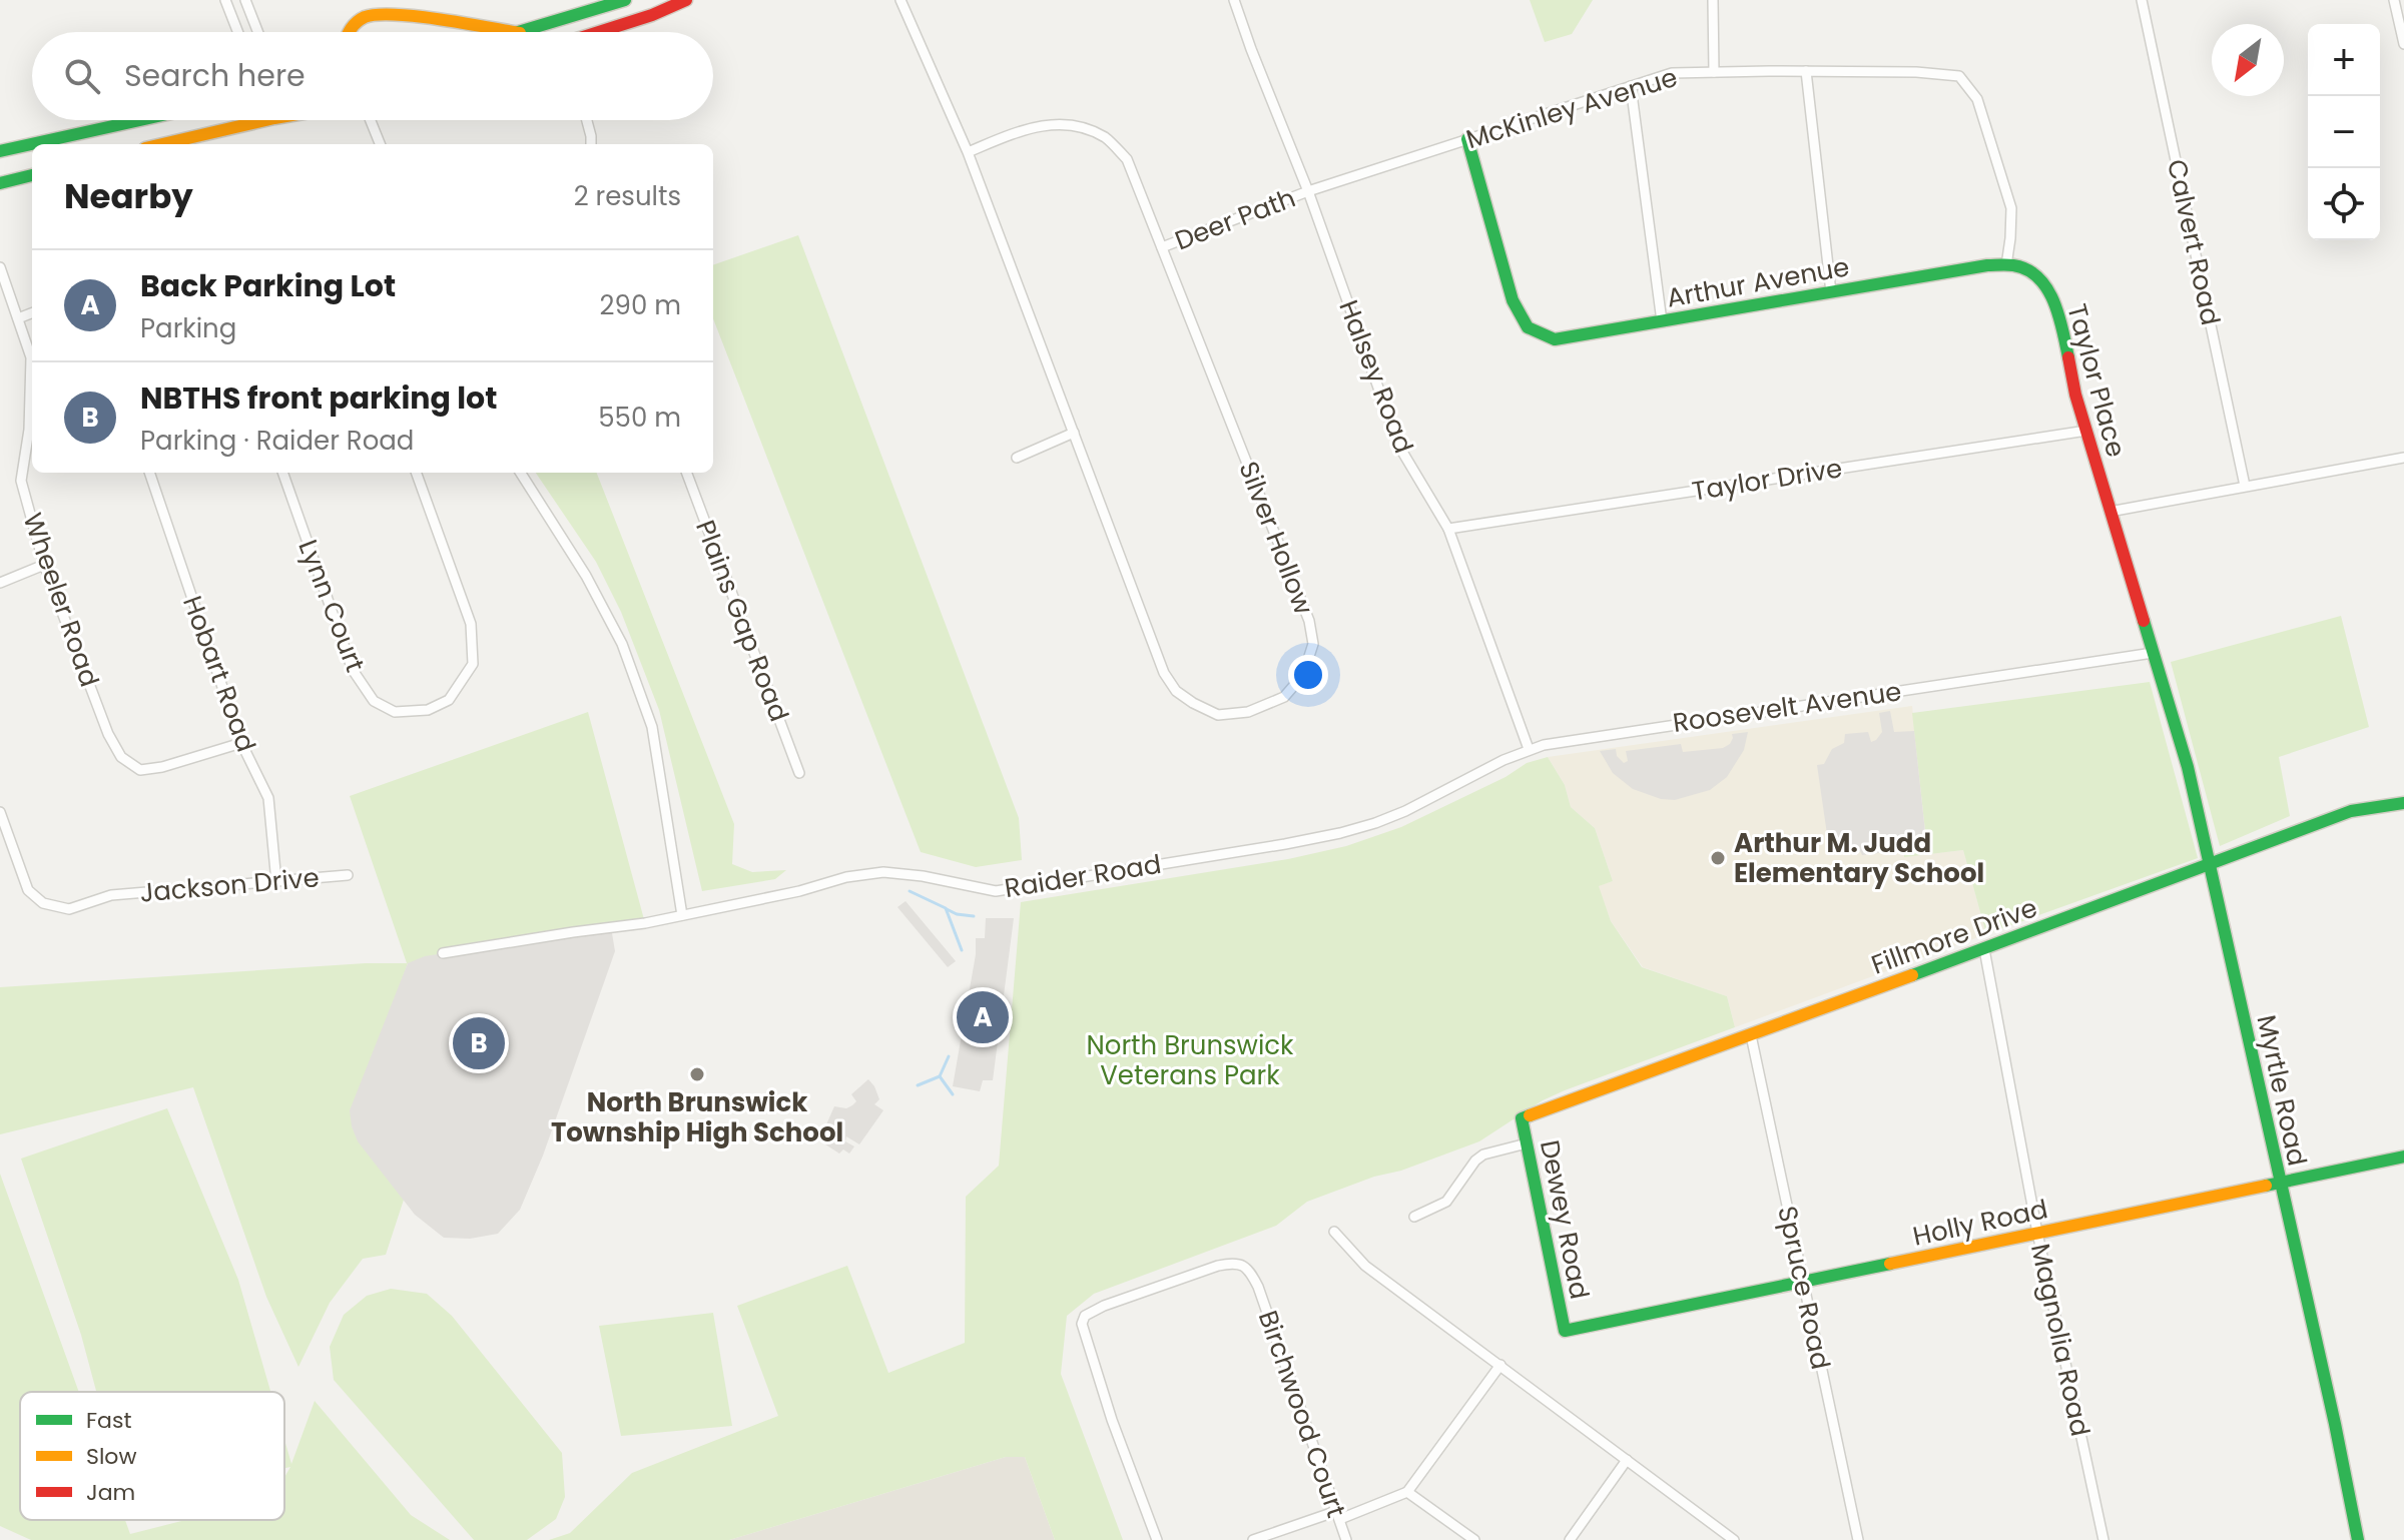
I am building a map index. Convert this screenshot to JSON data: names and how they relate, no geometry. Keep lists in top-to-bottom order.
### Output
{
  "streets": {
    "main road": [
      "Arthur Avenue",
      "Taylor Place",
      "Fillmore Drive",
      "Myrtle Road",
      "Dewey Road",
      "Holly Road"
    ],
    "street": [
      "McKinley Avenue",
      "Deer Path",
      "Calvert Road",
      "Halsey Road",
      "Taylor Drive",
      "Silver Hollow",
      "Wheeler Road",
      "Lynn Court",
      "Plains Gap Road",
      "Hobart Road",
      "Roosevelt Avenue",
      "Raider Road",
      "Jackson Drive",
      "Spruce Road",
      "Magnolia Road",
      "Birchwood Court"
    ]
  },
  "crossings": [
    ["McKinley Avenue", "Deer Path"],
    ["McKinley Avenue", "Arthur Avenue"],
    ["McKinley Avenue", "Halsey Road"],
    ["McKinley Avenue", "Taylor Place"],
    ["Deer Path", "Halsey Road"],
    ["Deer Path", "Silver Hollow"],
    ["Arthur Avenue", "Taylor Place"],
    ["Halsey Road", "Taylor Drive"],
    ["Halsey Road", "Roosevelt Avenue"],
    ["Taylor Place", "Taylor Drive"],
    ["Taylor Place", "Roosevelt Avenue"],
    ["Taylor Place", "Myrtle Road"],
    ["Wheeler Road", "Hobart Road"],
    ["Hobart Road", "Jackson Drive"],
    ["Roosevelt Avenue", "Raider Road"],
    ["Roosevelt Avenue", "Myrtle Road"],
    ["Fillmore Drive", "Myrtle Road"],
    ["Fillmore Drive", "Dewey Road"],
    ["Fillmore Drive", "Spruce Road"],
    ["Fillmore Drive", "Magnolia Road"],
    ["Myrtle Road", "Holly Road"],
    ["Dewey Road", "Holly Road"],
    ["Holly Road", "Spruce Road"],
    ["Holly Road", "Magnolia Road"]
  ],
  "parks": ["North Brunswick Veterans Park"],
  "places": ["Arthur M. Judd Elementary School", "North Brunswick Township High School"],
  "legend": ["Fast", "Slow", "Jam"],
  "north": "bottom left",
  "page": {
    "map_buttons": ["+", "−"],
    "search": "Search here",
    "heading": ["Nearby", "2 results"],
    "list": [
      {
        "mark": "A",
        "name": "Back Parking Lot",
        "note": "Parking",
        "value": "290 m"
      },
      {
        "mark": "B",
        "name": "NBTHS front parking lot",
        "note": "Parking · Raider Road",
        "value": "550 m"
      }
    ],
    "pins": ["A", "B"]
  }
}
